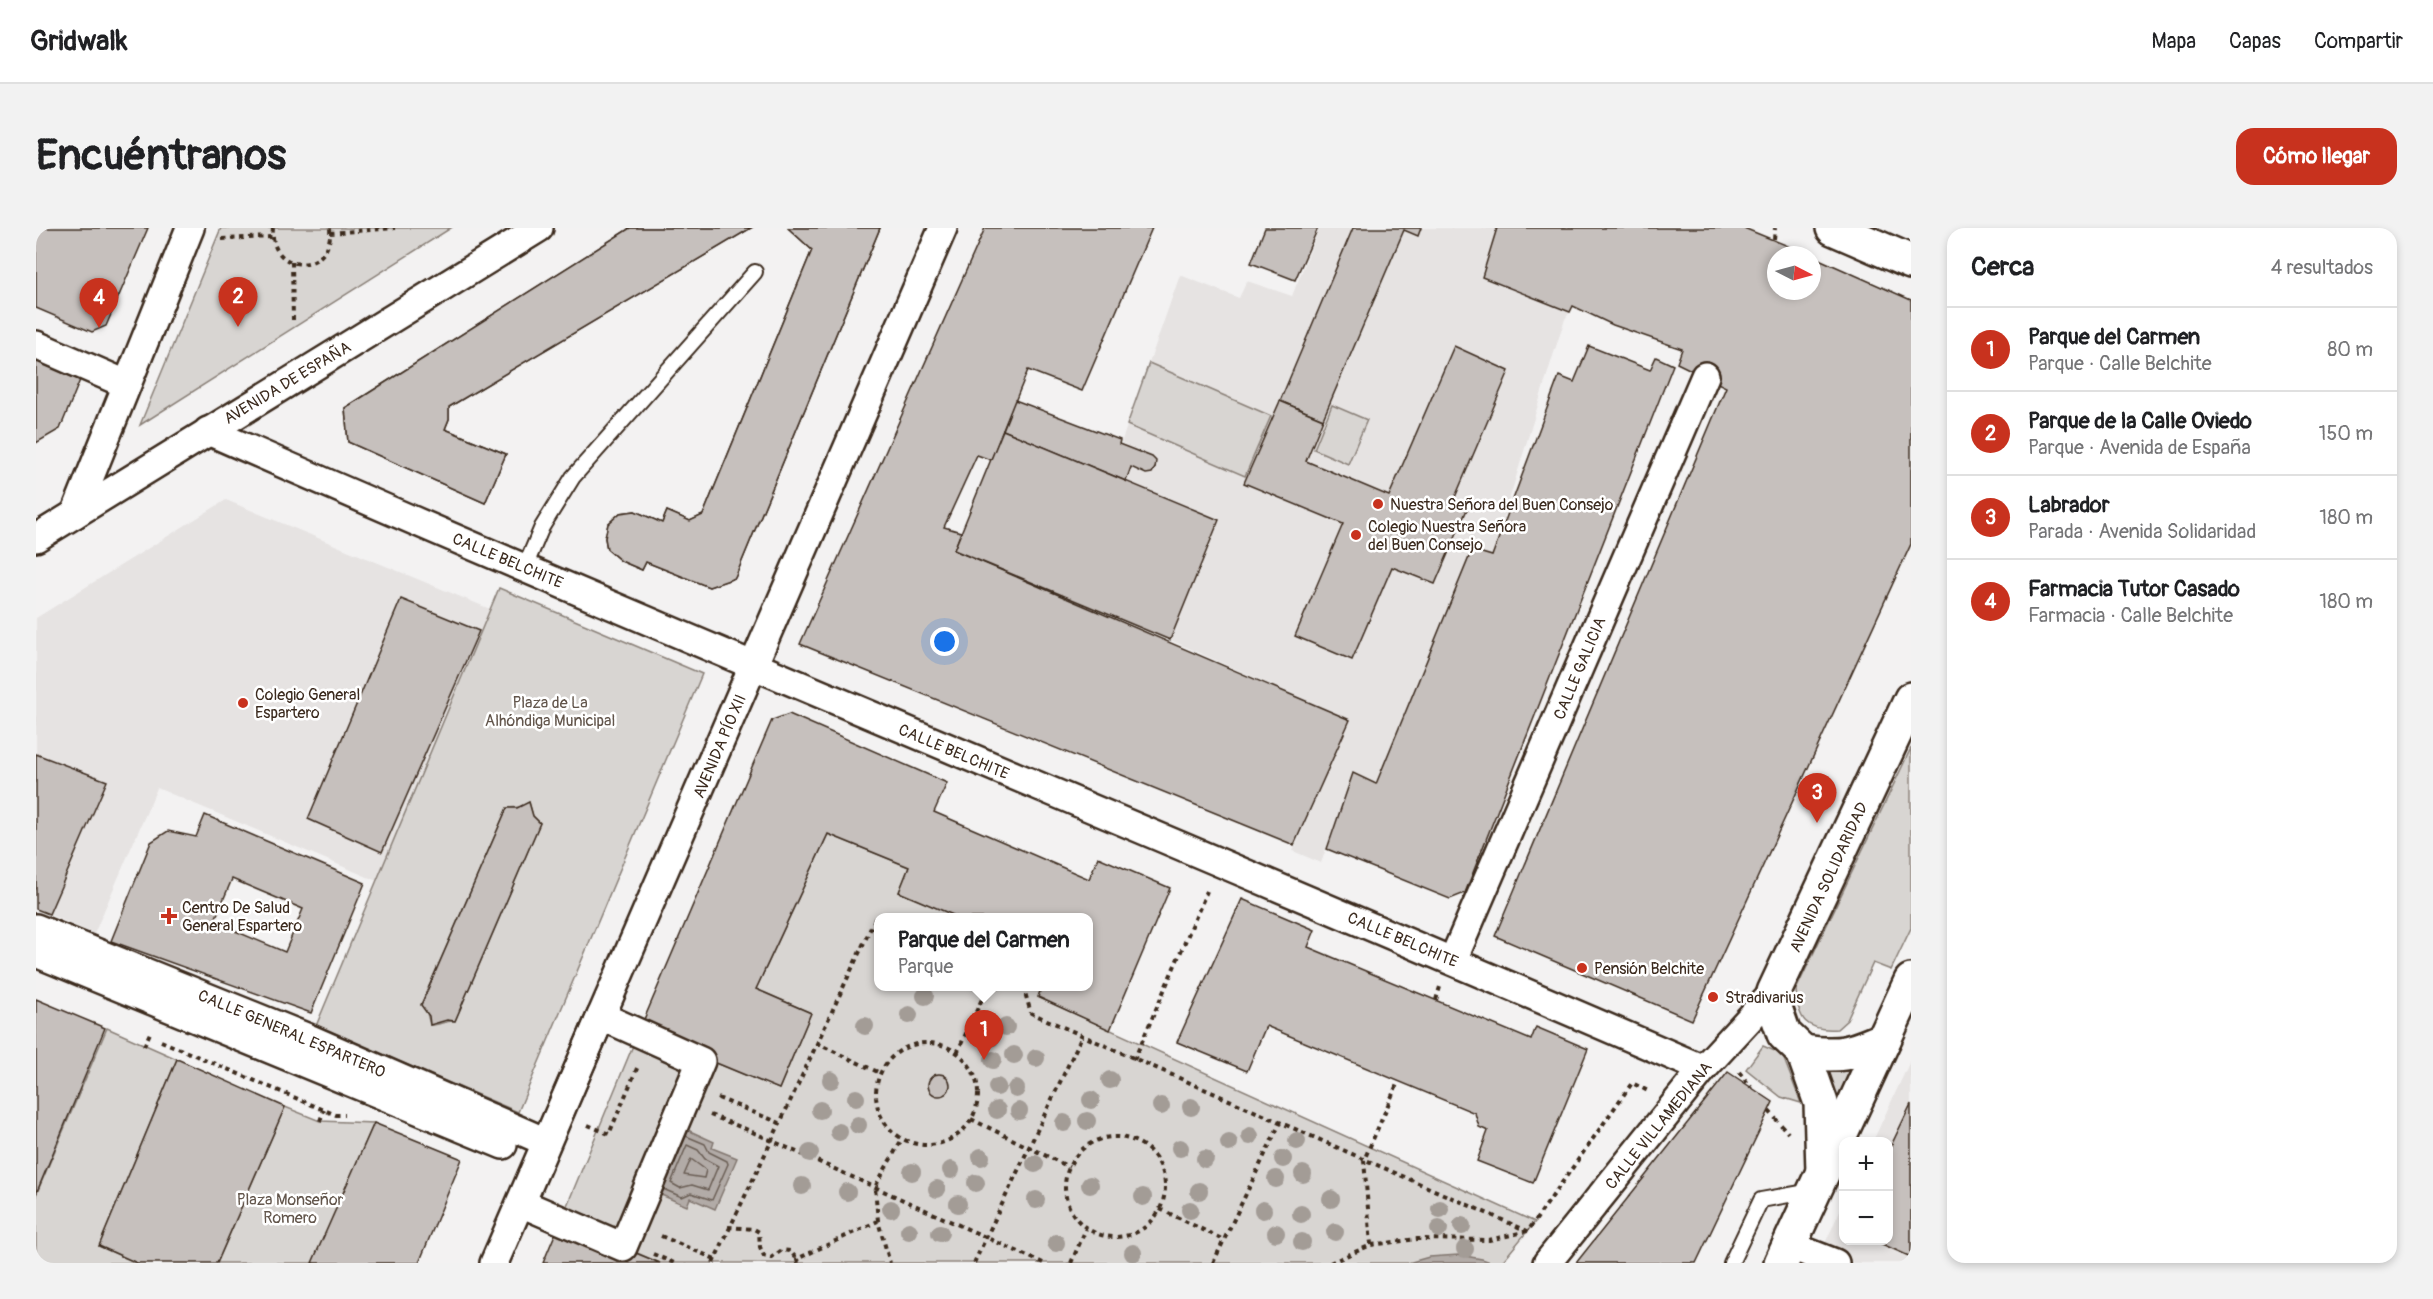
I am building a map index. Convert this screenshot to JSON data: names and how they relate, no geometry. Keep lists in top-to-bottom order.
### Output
{
  "streets": {
    "main road": ["AVENIDA SOLIDARIDAD"],
    "street": [
      "AVENIDA DE ESPAÑA",
      "CALLE BELCHITE",
      "CALLE GALICIA",
      "AVENIDA PÍO XII",
      "CALLE GENERAL ESPARTERO",
      "CALLE VILLAMEDIANA"
    ]
  },
  "crossings": [
    ["AVENIDA DE ESPAÑA", "CALLE BELCHITE"],
    ["CALLE BELCHITE", "CALLE GALICIA"],
    ["CALLE BELCHITE", "AVENIDA PÍO XII"],
    ["CALLE BELCHITE", "CALLE VILLAMEDIANA"],
    ["AVENIDA PÍO XII", "CALLE GENERAL ESPARTERO"],
    ["AVENIDA SOLIDARIDAD", "CALLE VILLAMEDIANA"]
  ],
  "parks": ["Plaza de La Alhóndiga Municipal", "Plaza Monseñor Romero"],
  "places": {
    "other": [
      "Nuestra Señora del Buen Consejo",
      "Colegio Nuestra Señora del Buen Consejo",
      "Colegio General Espartero",
      "Pensión Belchite",
      "Stradivarius"
    ],
    "health": ["Centro De Salud General Espartero"]
  },
  "north": "right",
  "page": {
    "header": "Gridwalk",
    "nav": ["Mapa", "Capas", "Compartir"],
    "buttons": "Cómo llegar",
    "title": "Encuéntranos",
    "heading": ["Cerca", "4 resultados"],
    "pins": [
      "2",
      "4",
      "3",
      "1"
    ],
    "list": [
      {
        "mark": "1",
        "name": "Parque del Carmen",
        "note": "Parque · Calle Belchite",
        "value": "80 m"
      },
      {
        "mark": "2",
        "name": "Parque de la Calle Oviedo",
        "note": "Parque · Avenida de España",
        "value": "150 m"
      },
      {
        "mark": "3",
        "name": "Labrador",
        "note": "Parada · Avenida Solidaridad",
        "value": "180 m"
      },
      {
        "mark": "4",
        "name": "Farmacia Tutor Casado",
        "note": "Farmacia · Calle Belchite",
        "value": "180 m"
      }
    ],
    "popup": ["Parque del Carmen", "Parque"],
    "map_buttons": ["+", "−"]
  }
}
